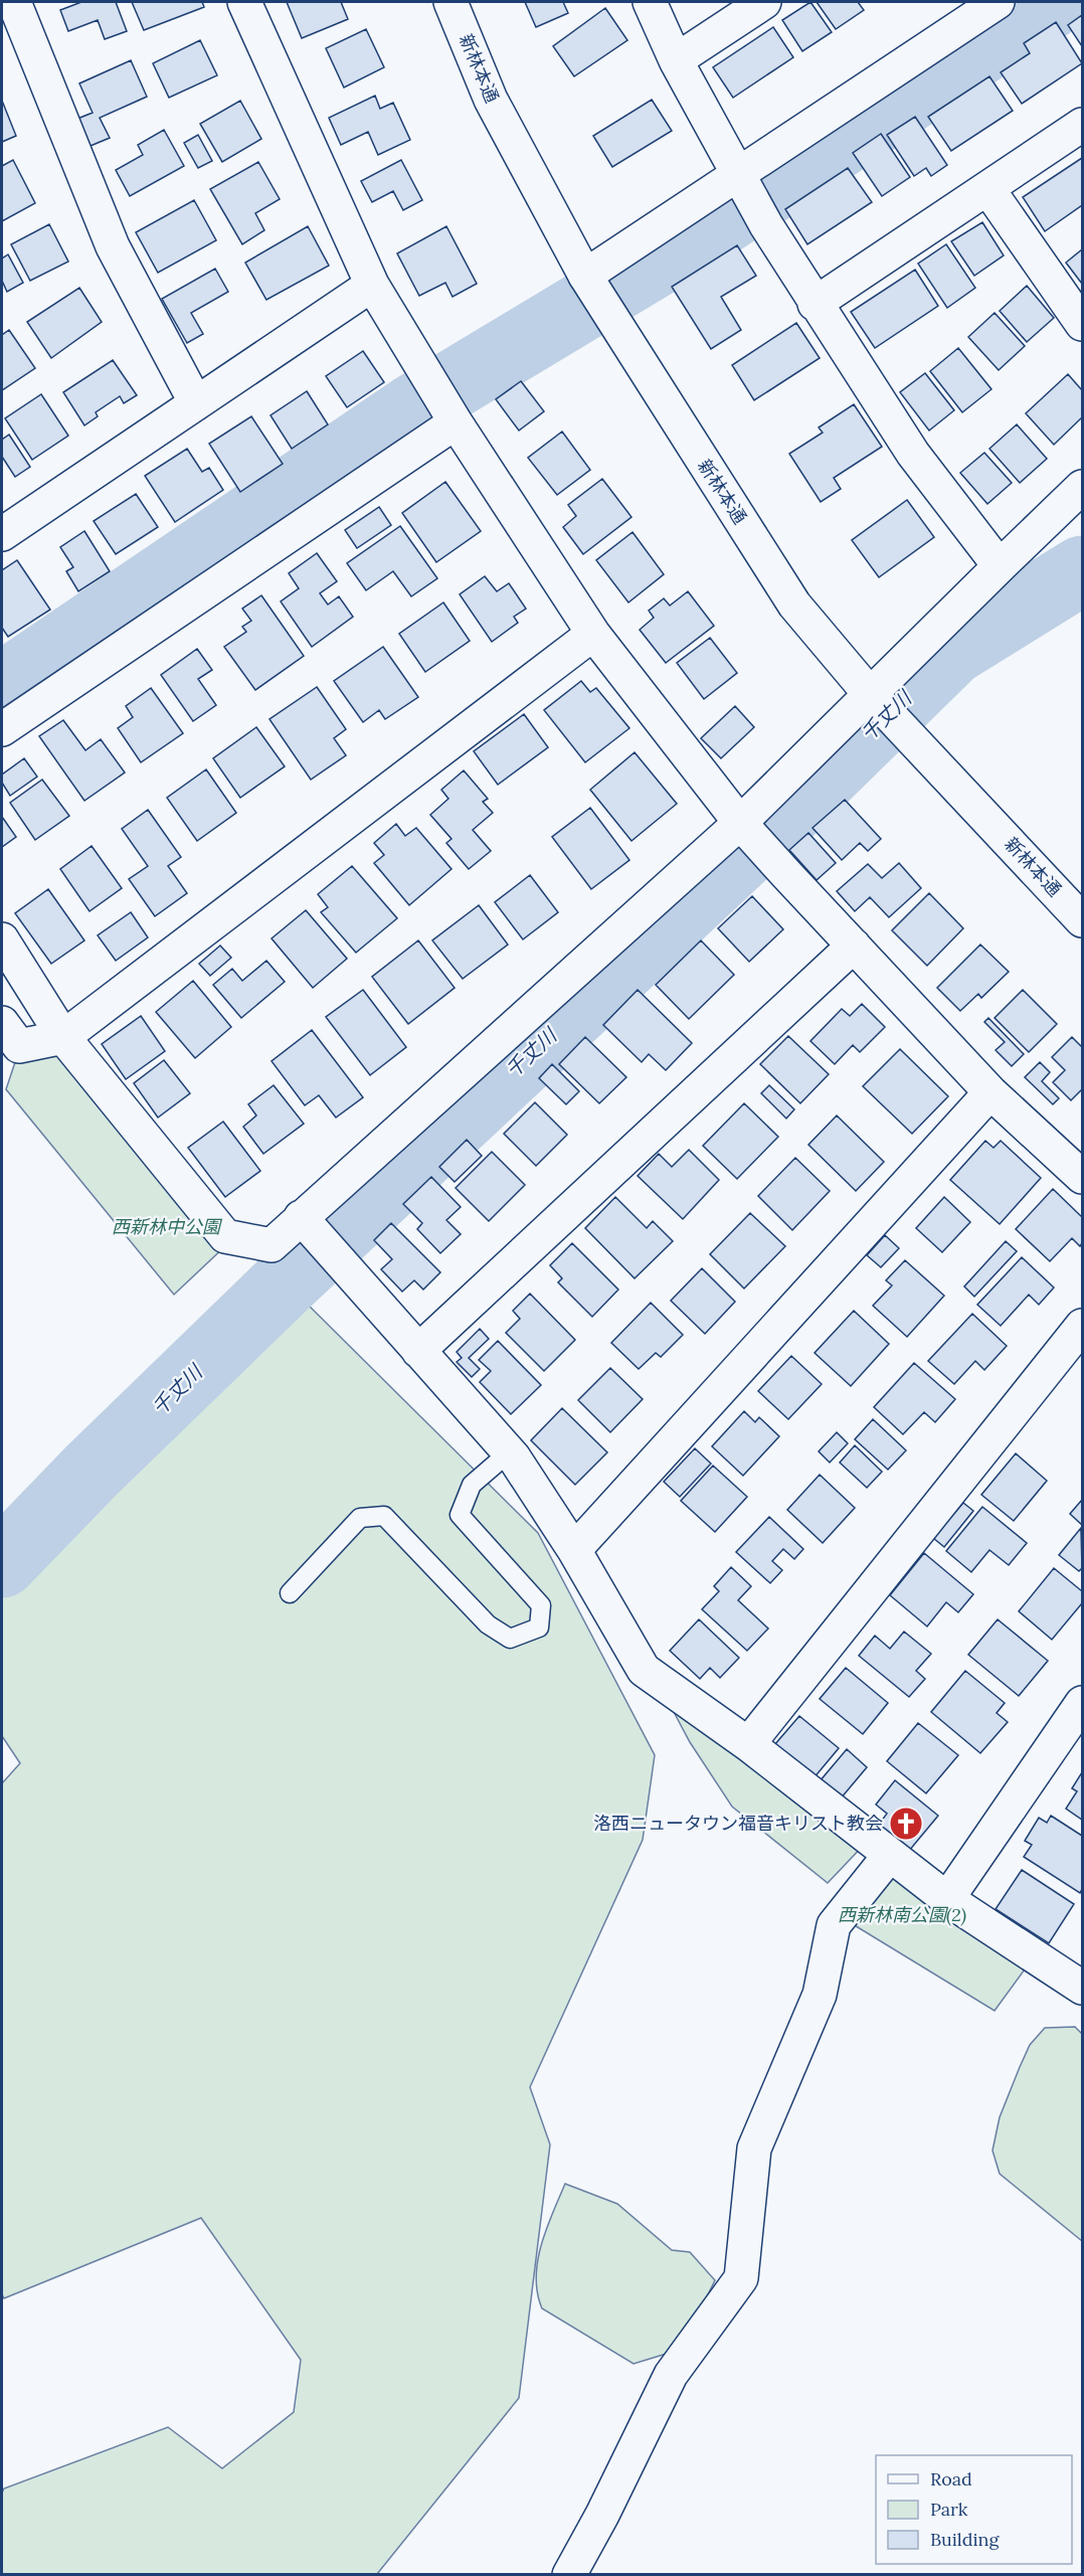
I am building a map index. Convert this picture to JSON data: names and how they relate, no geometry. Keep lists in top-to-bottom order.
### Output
{
  "streets": {
    "street": ["新林本通"]
  },
  "water": ["千丈川"],
  "parks": ["西新林中公園", "西新林南公園(2)"],
  "places": {
    "church": ["洛西ニュータウン福音キリスト教会"]
  },
  "legend": ["Road", "Park", "Building"]
}
